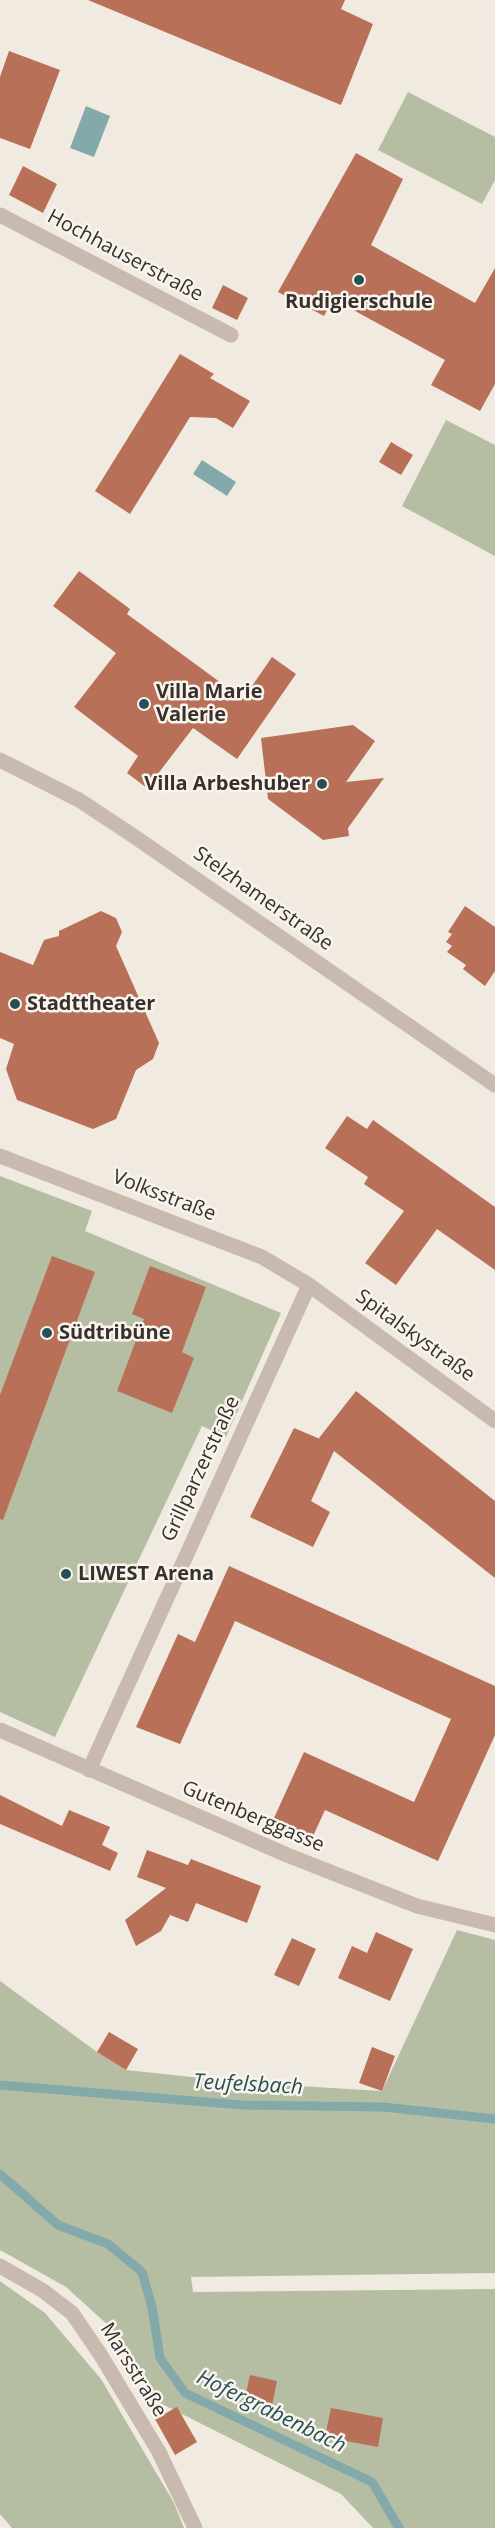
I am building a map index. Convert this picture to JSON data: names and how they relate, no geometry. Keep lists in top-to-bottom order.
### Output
{
  "streets": {
    "street": [
      "Hochhauserstraße",
      "Stelzhamerstraße",
      "Volksstraße",
      "Spitalskystraße",
      "Grillparzerstraße",
      "Gutenberggasse",
      "Marsstraße"
    ]
  },
  "crossings": [
    ["Volksstraße", "Spitalskystraße"],
    ["Volksstraße", "Grillparzerstraße"],
    ["Spitalskystraße", "Grillparzerstraße"],
    ["Grillparzerstraße", "Gutenberggasse"]
  ],
  "water": ["Teufelsbach", "Hofergrabenbach"],
  "places": [
    "Rudigierschule",
    "Villa Marie Valerie",
    "Villa Arbeshuber",
    "Stadttheater",
    "Südtribüne",
    "LIWEST Arena"
  ]
}
